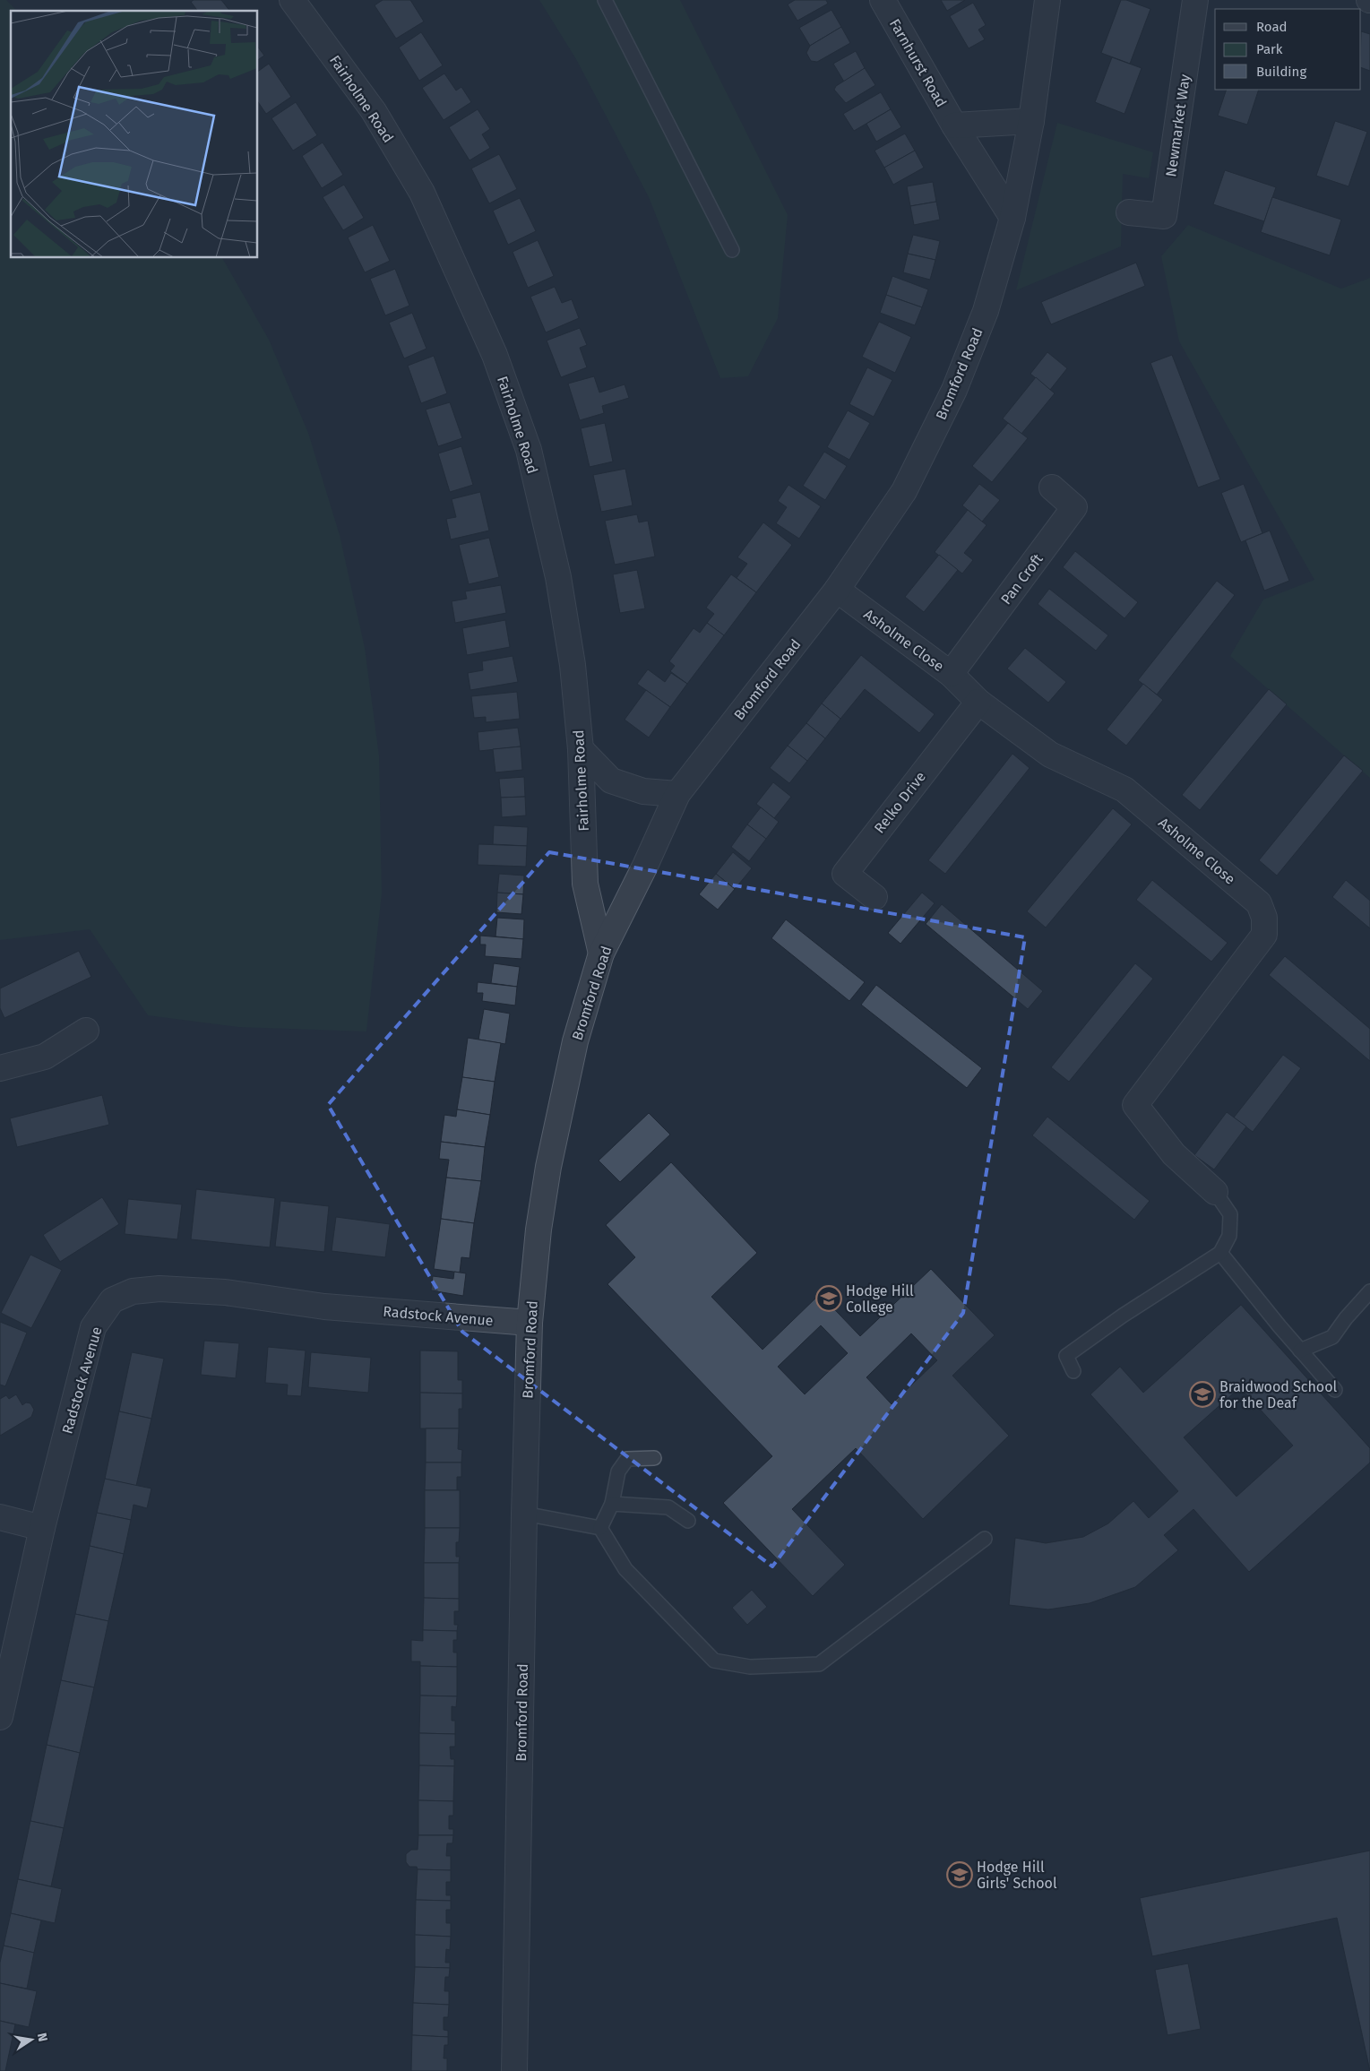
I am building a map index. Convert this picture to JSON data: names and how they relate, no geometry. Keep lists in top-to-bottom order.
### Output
{
  "streets": {
    "street": [
      "Farnhurst Road",
      "Fairholme Road",
      "Newmarket Way",
      "Bromford Road",
      "Pan Croft",
      "Asholme Close",
      "Relko Drive",
      "Radstock Avenue"
    ]
  },
  "crossings": [
    ["Farnhurst Road", "Bromford Road"],
    ["Fairholme Road", "Bromford Road"],
    ["Bromford Road", "Asholme Close"],
    ["Bromford Road", "Radstock Avenue"],
    ["Pan Croft", "Asholme Close"],
    ["Asholme Close", "Relko Drive"]
  ],
  "places": {
    "school or university": ["Hodge Hill College", "Braidwood School for the Deaf", "Hodge Hill Girls' School"]
  },
  "legend": ["Road", "Park", "Building"],
  "north": "right"
}
